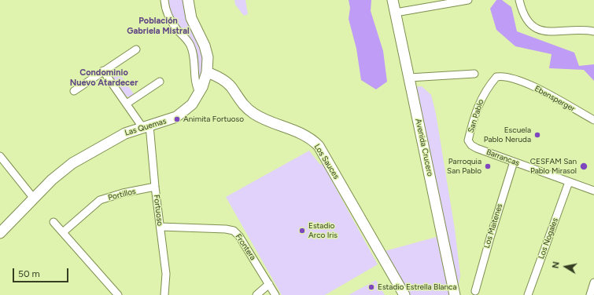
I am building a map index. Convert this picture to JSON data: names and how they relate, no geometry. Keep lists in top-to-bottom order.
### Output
{
  "streets": {
    "main road": ["Las Quemas", "Avenida Crucero", "Los Sauces"],
    "street": [
      "Ebensperger",
      "San Pablo",
      "Barrancas",
      "Portillos",
      "Fortuoso",
      "Los Maitenes",
      "Los Nogales",
      "Frontera"
    ]
  },
  "crossings": [
    ["Ebensperger", "San Pablo"],
    ["San Pablo", "Barrancas"],
    ["Las Quemas", "Los Sauces"],
    ["Las Quemas", "Fortuoso"],
    ["Barrancas", "Los Maitenes"],
    ["Barrancas", "Los Nogales"],
    ["Portillos", "Fortuoso"],
    ["Fortuoso", "Frontera"]
  ],
  "districts": ["Población Gabriela Mistral", "Condominio Nuevo Atardecer"],
  "places": [
    "Animita Fortuoso",
    "Escuela Pablo Neruda",
    "Parroquia San Pablo",
    "CESFAM San Pablo Mirasol",
    "Estadio Arco Iris",
    "Estadio Estrella Blanca"
  ],
  "scale_bar": "50 m",
  "north": "left"
}
